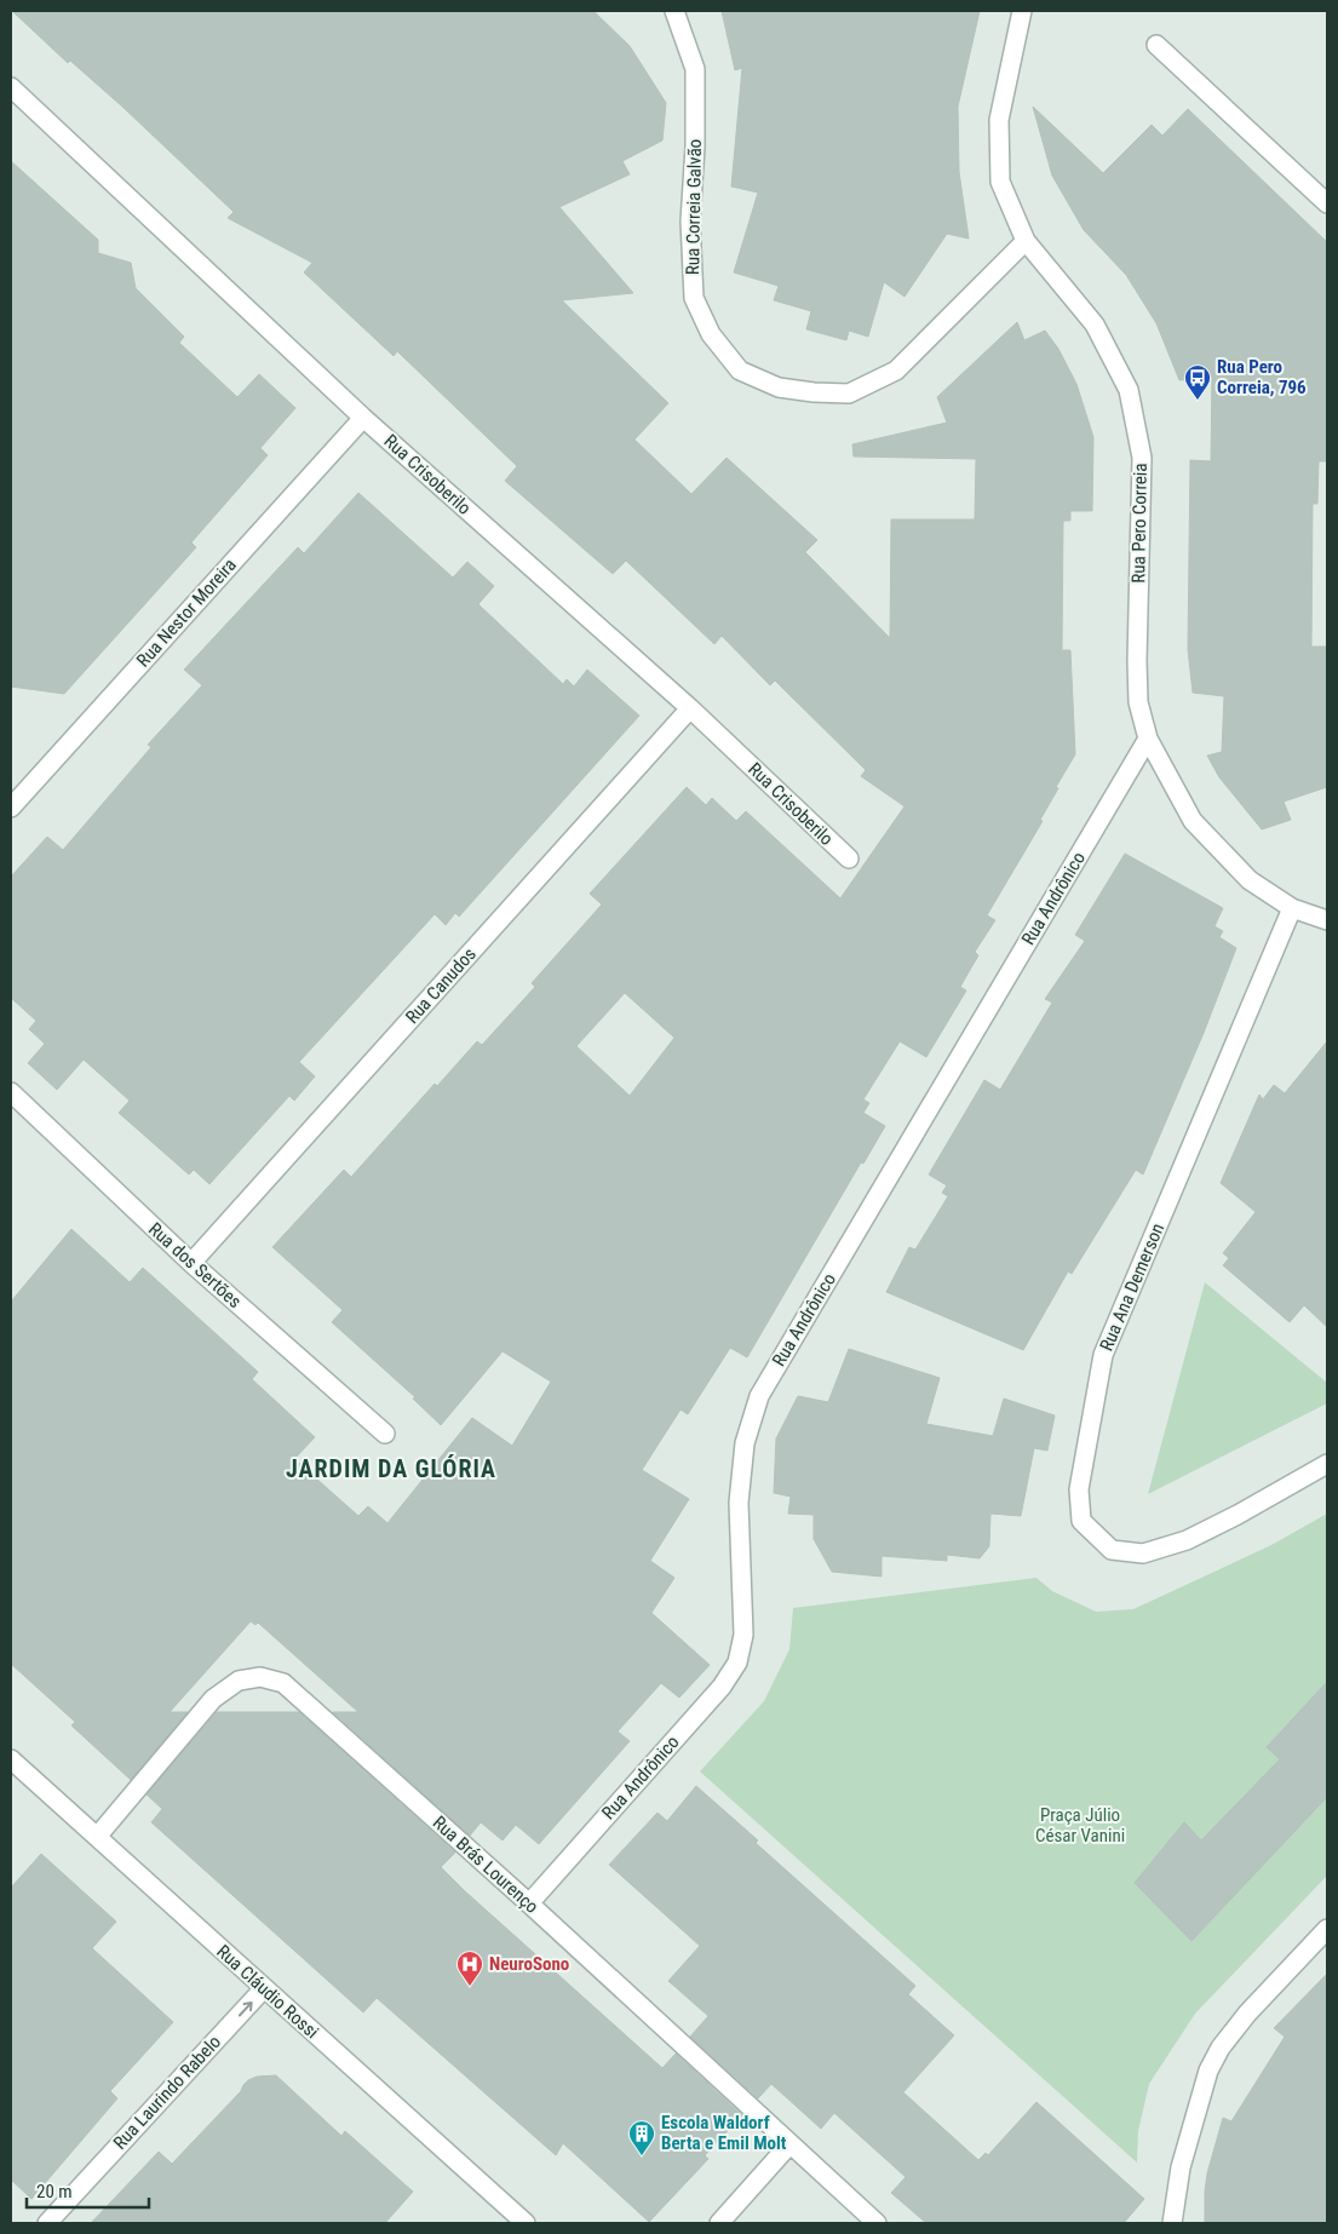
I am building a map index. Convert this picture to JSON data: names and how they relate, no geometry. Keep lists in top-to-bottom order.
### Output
{
  "streets": {
    "street": [
      "Rua Correia Galvão",
      "Rua Crisoberilo",
      "Rua Pero Correia",
      "Rua Nestor Moreira",
      "Rua Andrônico",
      "Rua Canudos",
      "Rua dos Sertões",
      "Rua Ana Demerson",
      "Rua Brás Lourenço",
      "Rua Cláudio Rossi",
      "Rua Laurindo Rabelo"
    ]
  },
  "crossings": [
    ["Rua Correia Galvão", "Rua Pero Correia"],
    ["Rua Crisoberilo", "Rua Nestor Moreira"],
    ["Rua Crisoberilo", "Rua Canudos"],
    ["Rua Pero Correia", "Rua Andrônico"],
    ["Rua Pero Correia", "Rua Ana Demerson"],
    ["Rua Andrônico", "Rua Brás Lourenço"],
    ["Rua Canudos", "Rua dos Sertões"],
    ["Rua Brás Lourenço", "Rua Cláudio Rossi"],
    ["Rua Cláudio Rossi", "Rua Laurindo Rabelo"]
  ],
  "one_way": ["Rua Laurindo Rabelo"],
  "districts": ["JARDIM DA GLÓRIA"],
  "parks": ["Praça Júlio César Vanini"],
  "places": {
    "bus stop": ["Rua Pero Correia, 796"],
    "hospital": ["NeuroSono"],
    "building": ["Escola Waldorf Berta e Emil Molt"]
  },
  "scale_bar": "20 m"
}
